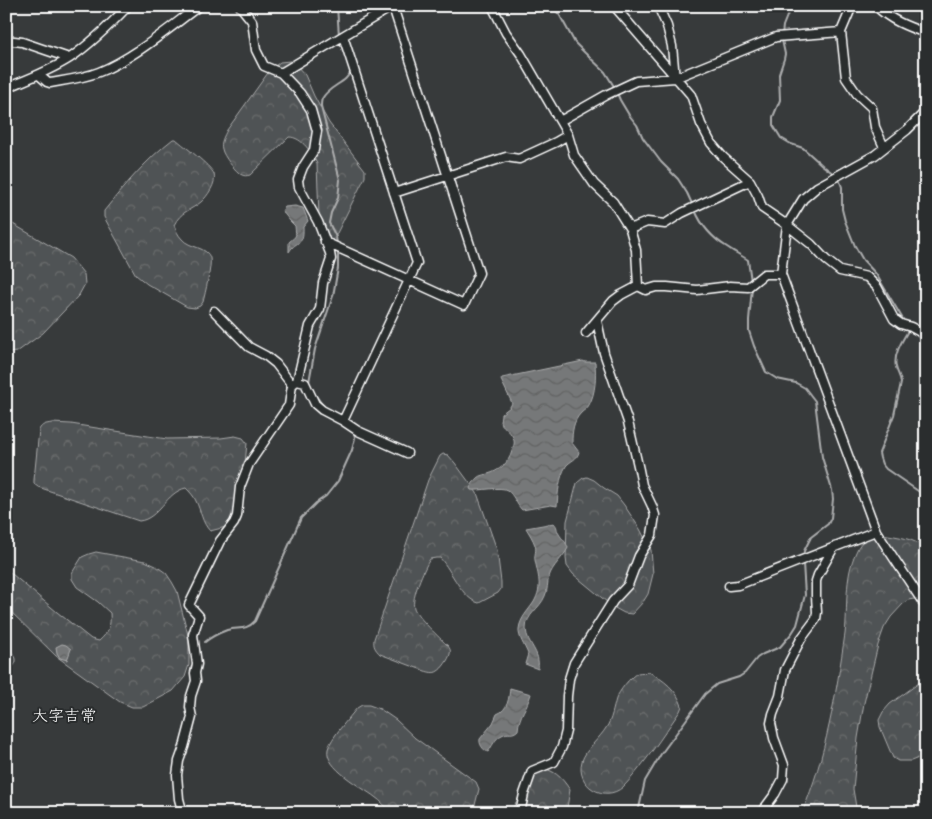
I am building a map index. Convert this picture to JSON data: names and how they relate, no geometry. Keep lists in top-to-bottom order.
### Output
{
  "districts": ["大字吉常"]
}
